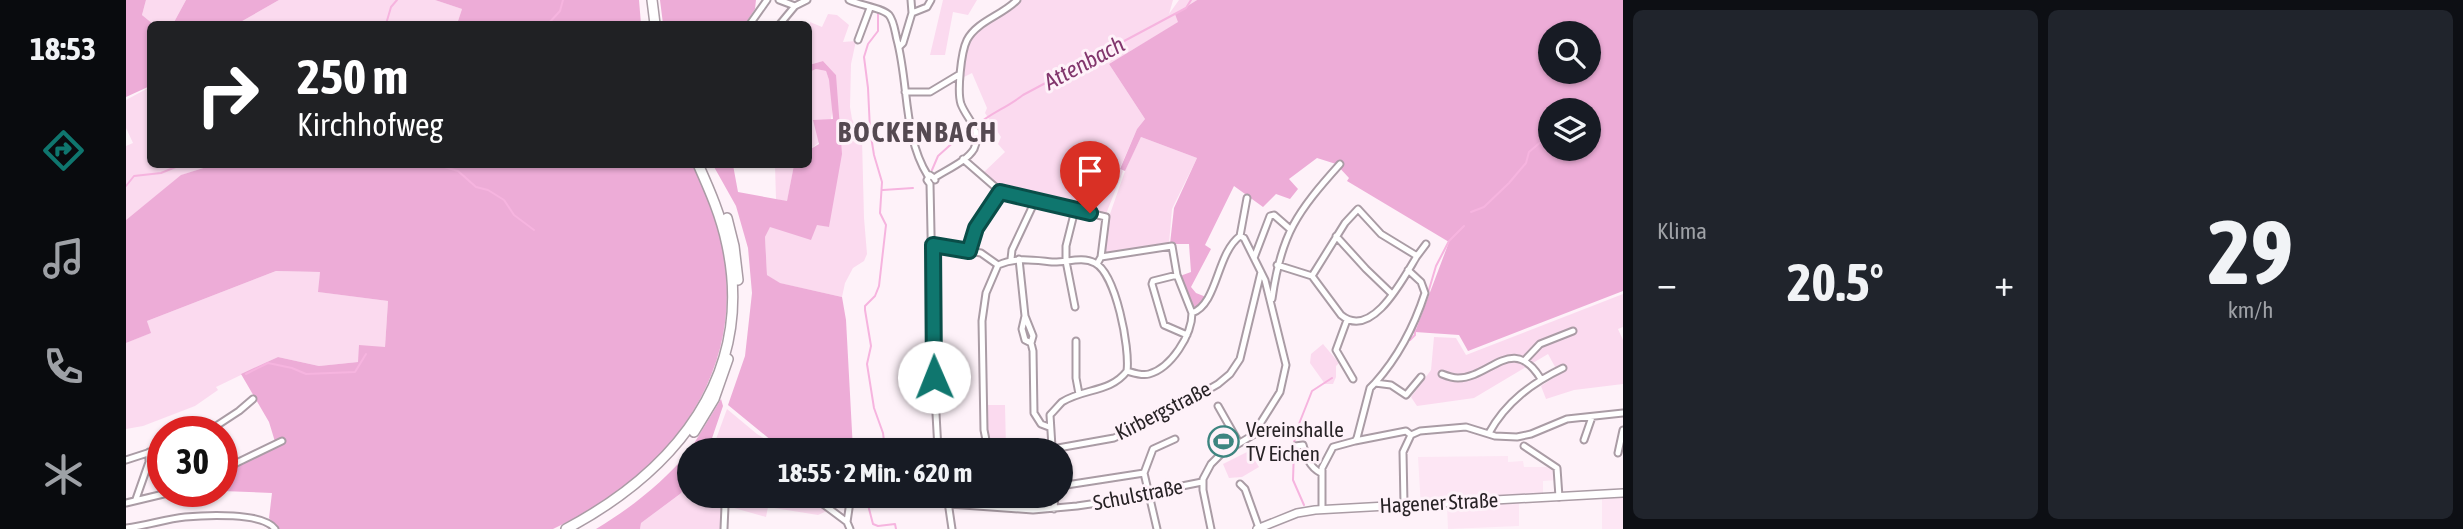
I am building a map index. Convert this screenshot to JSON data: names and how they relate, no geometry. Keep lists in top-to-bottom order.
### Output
{
  "streets": {
    "main road": ["Hagener Straße"],
    "street": ["Kirbergstraße", "Schulstraße"]
  },
  "districts": ["BOCKENBACH"],
  "water": ["Attenbach"],
  "places": {
    "sports": ["Vereinshalle TV Eichen"]
  },
  "page": {
    "tabs": "18:53",
    "tile": [
      "Klima",
      ["29", "km/h"]
    ],
    "turn": ["250 m", "Kirchhofweg"],
    "heat": ["−", "20.5°", "+"],
    "limit": "30",
    "trip": "18:55 · 2 Min. · 620 m"
  }
}
